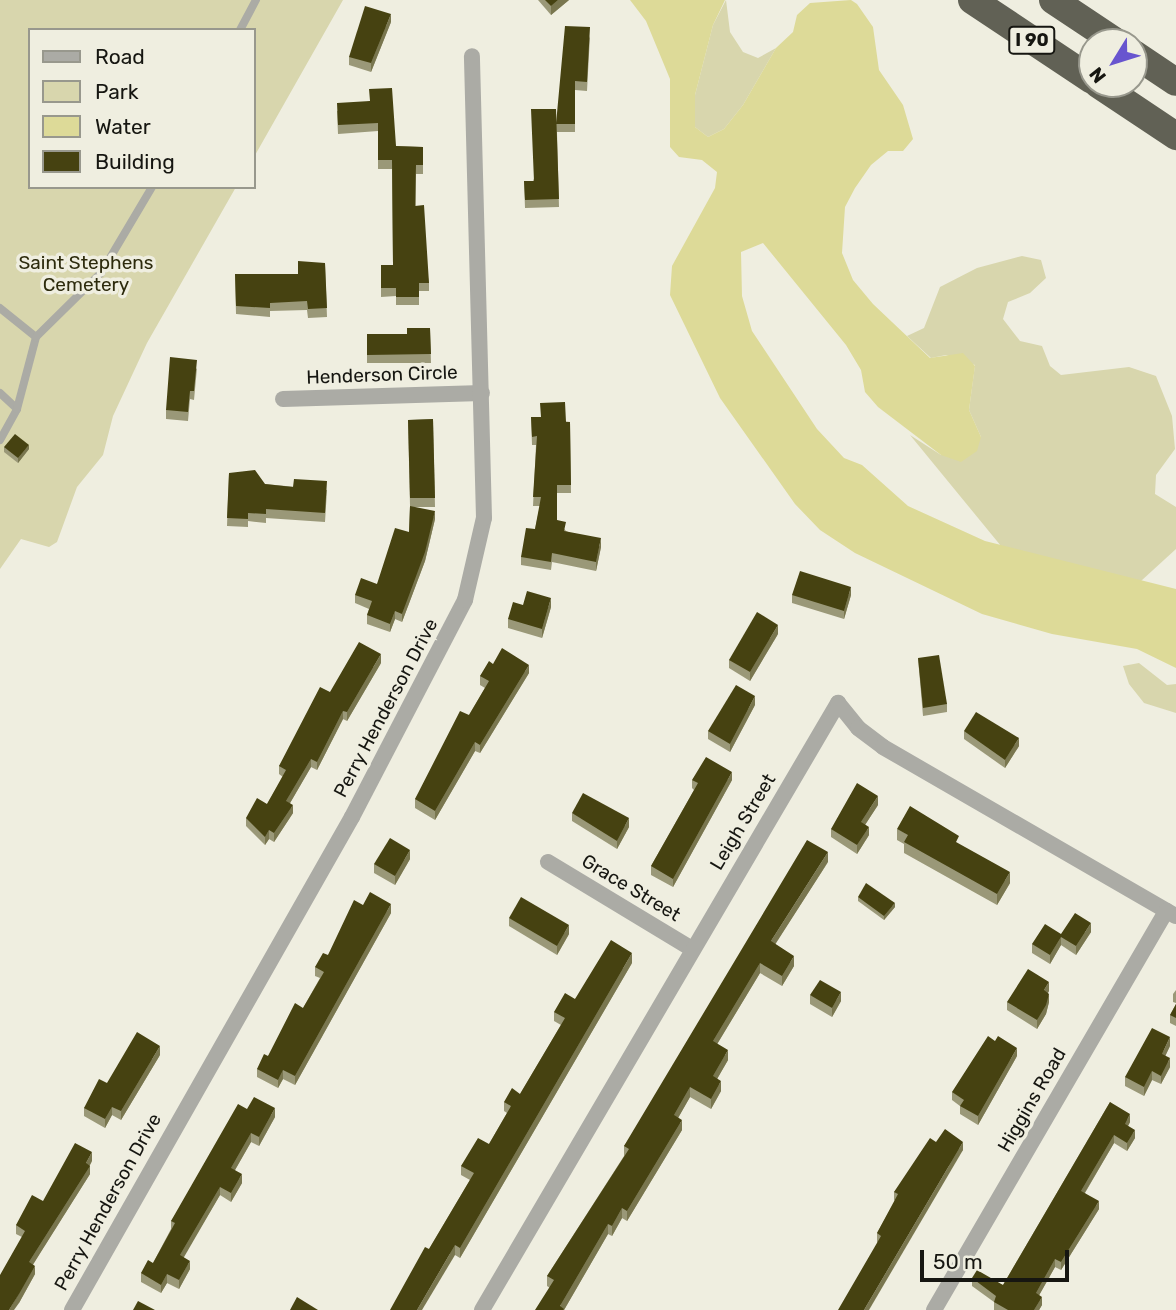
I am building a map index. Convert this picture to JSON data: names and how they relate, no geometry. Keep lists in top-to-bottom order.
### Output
{
  "streets": {
    "highway": ["I 90"],
    "street": [
      "Henderson Circle",
      "Perry Henderson Drive",
      "Leigh Street",
      "Grace Street",
      "Higgins Road"
    ]
  },
  "crossings": [
    ["Henderson Circle", "Perry Henderson Drive"],
    ["Leigh Street", "Grace Street"],
    ["Leigh Street", "Higgins Road"]
  ],
  "parks": ["Saint Stephens Cemetery"],
  "legend": [
    "Road",
    "Park",
    "Water",
    "Building"
  ],
  "scale_bar": "50 m",
  "north": "bottom left"
}
